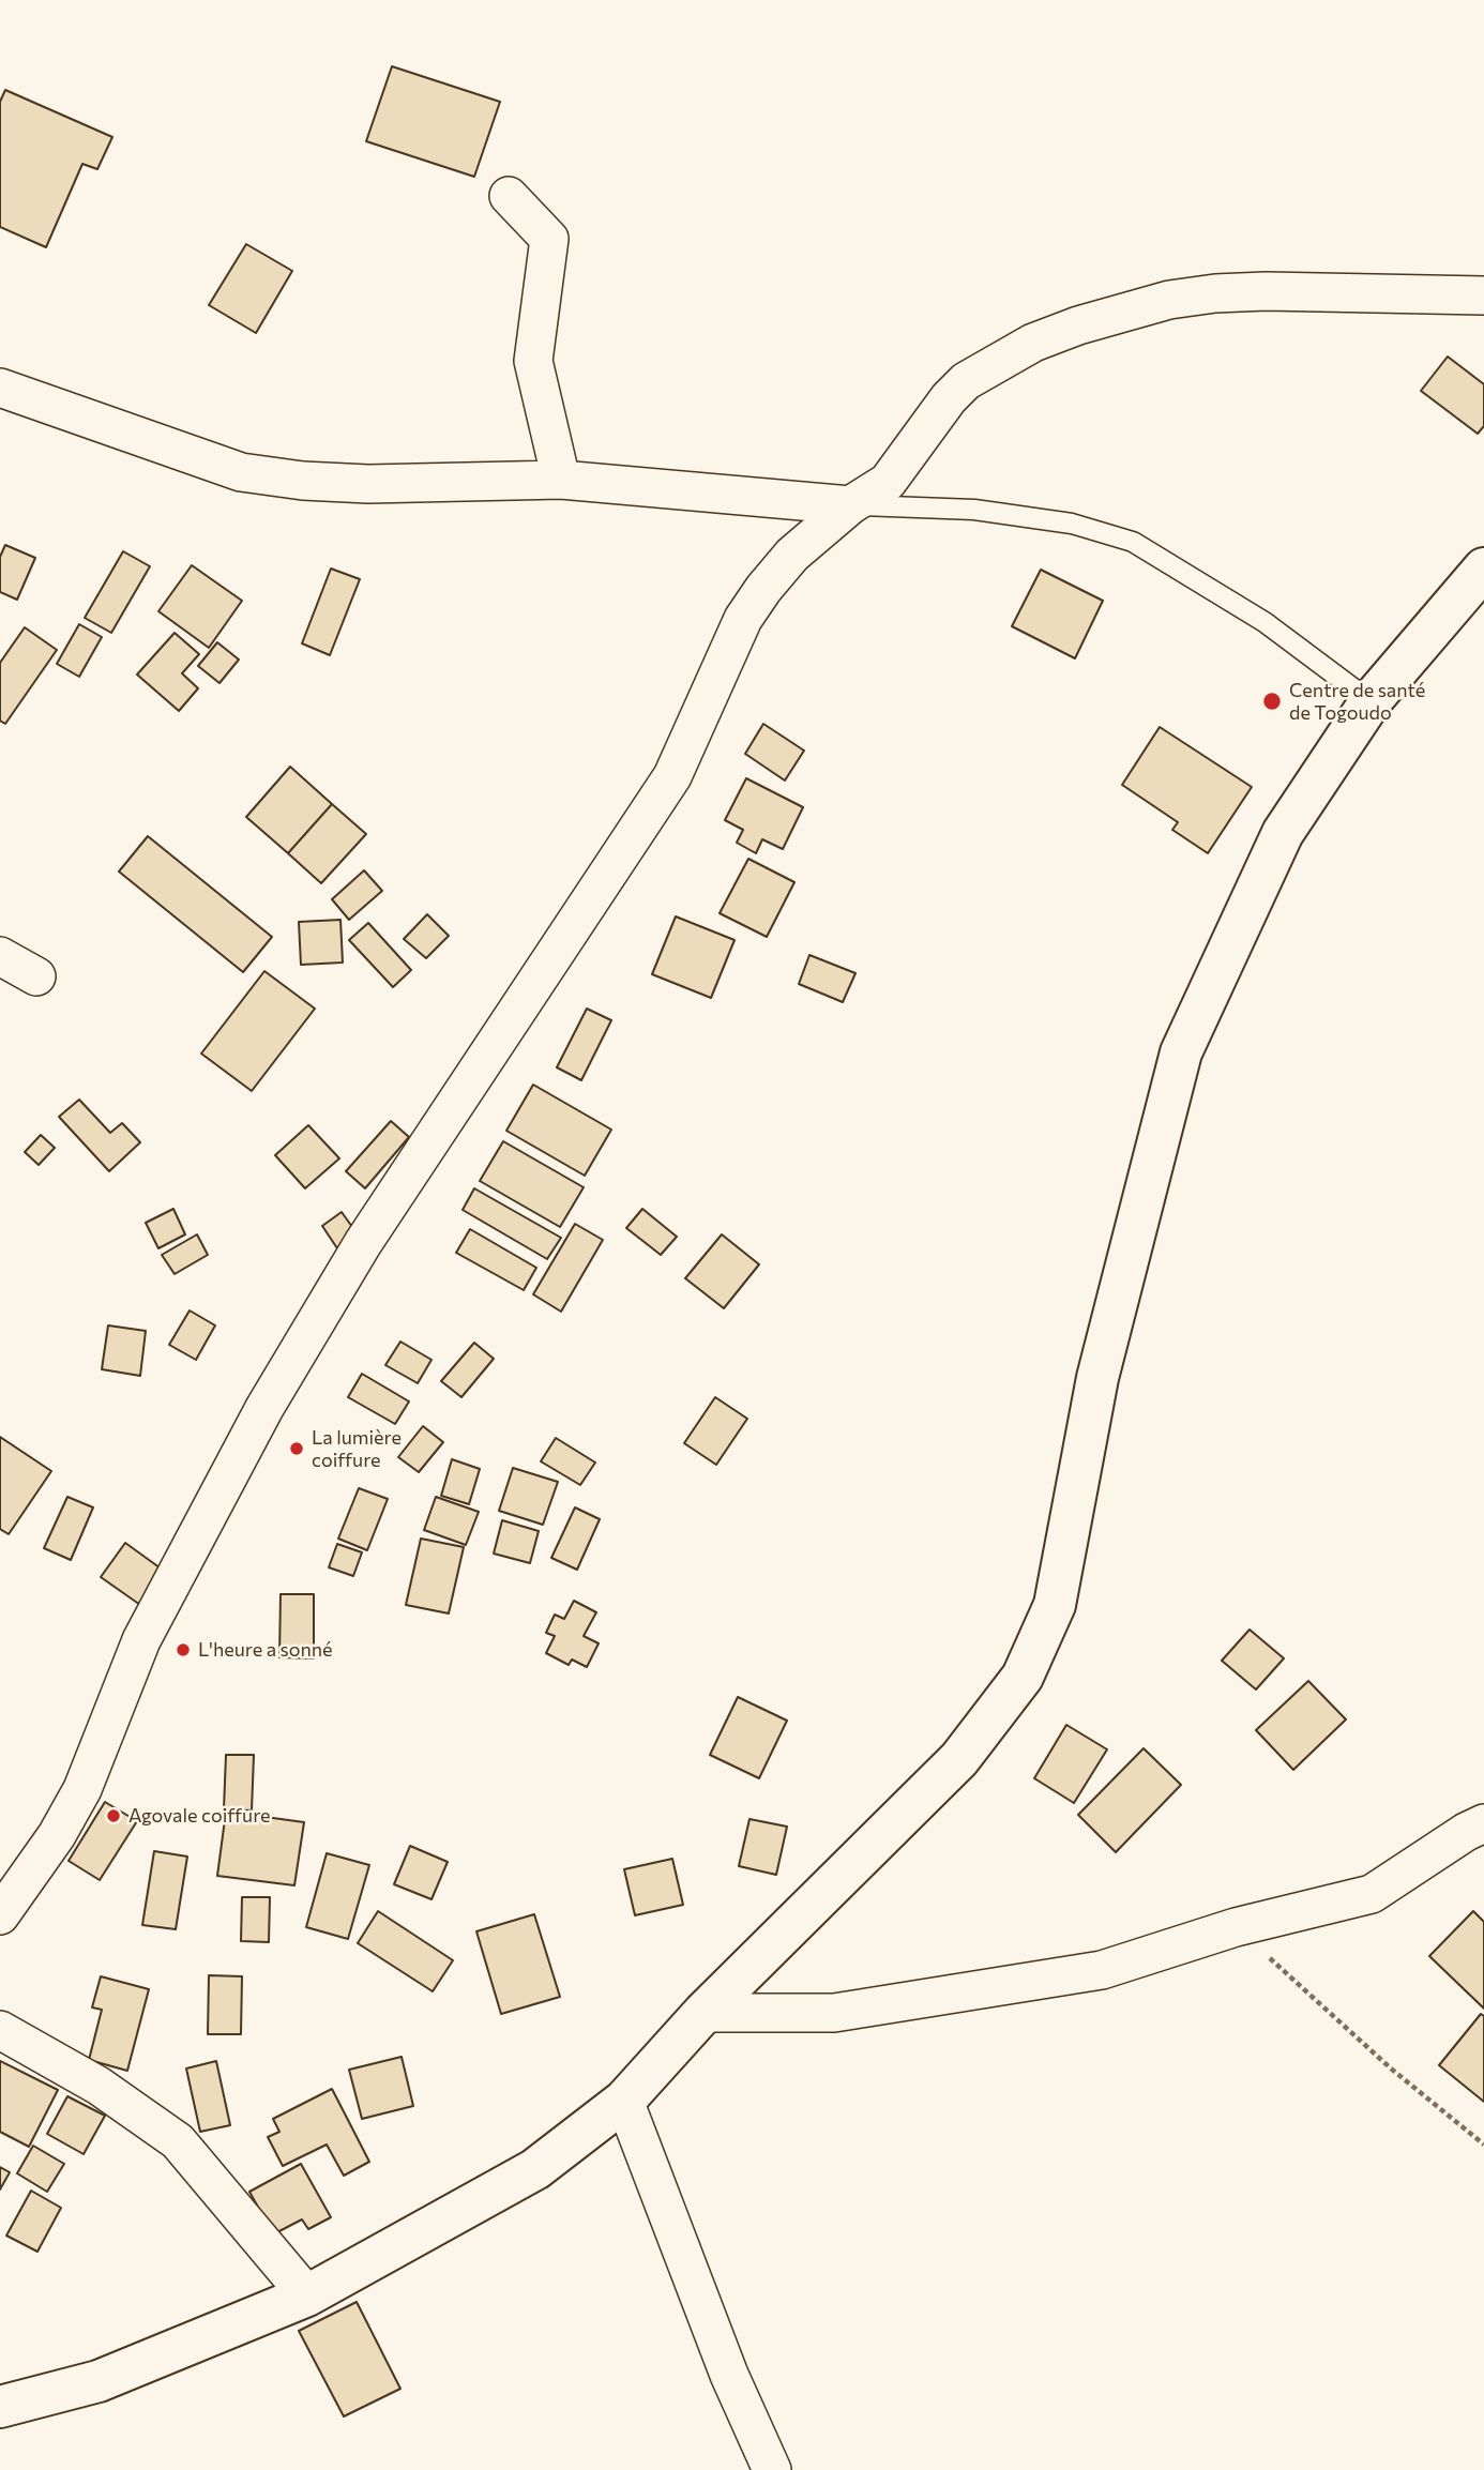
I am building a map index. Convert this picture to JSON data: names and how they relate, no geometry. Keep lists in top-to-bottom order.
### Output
{
  "places": [
    "Centre de santé de Togoudo",
    "La lumière coiffure",
    "L'heure a sonné",
    "Agovale coiffure"
  ]
}
